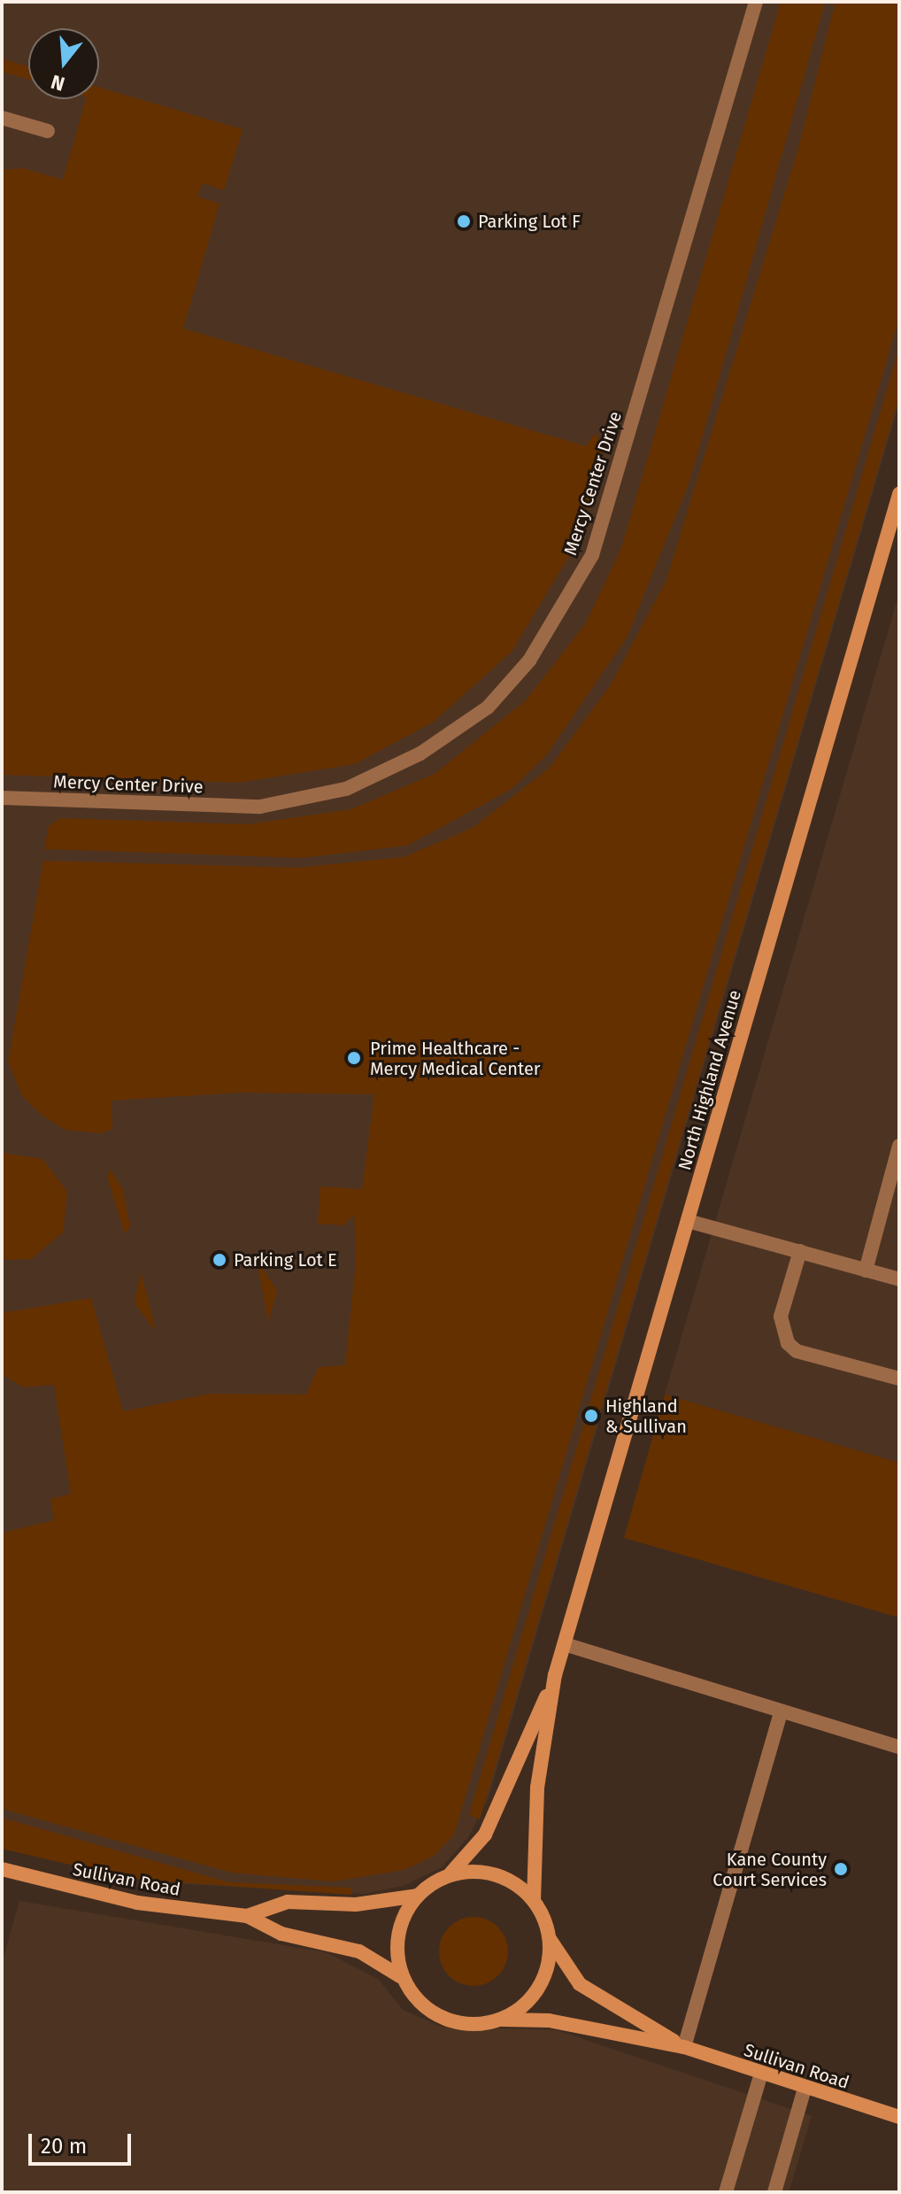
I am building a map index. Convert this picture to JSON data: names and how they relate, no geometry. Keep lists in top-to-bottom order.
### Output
{
  "streets": {
    "street": ["Mercy Center Drive", "North Highland Avenue", "Sullivan Road"]
  },
  "crossings": [
    ["North Highland Avenue", "Sullivan Road"]
  ],
  "places": [
    "Parking Lot F",
    "Prime Healthcare - Mercy Medical Center",
    "Parking Lot E",
    "Highland & Sullivan",
    "Kane County Court Services"
  ],
  "scale_bar": "20 m",
  "north": "bottom"
}
